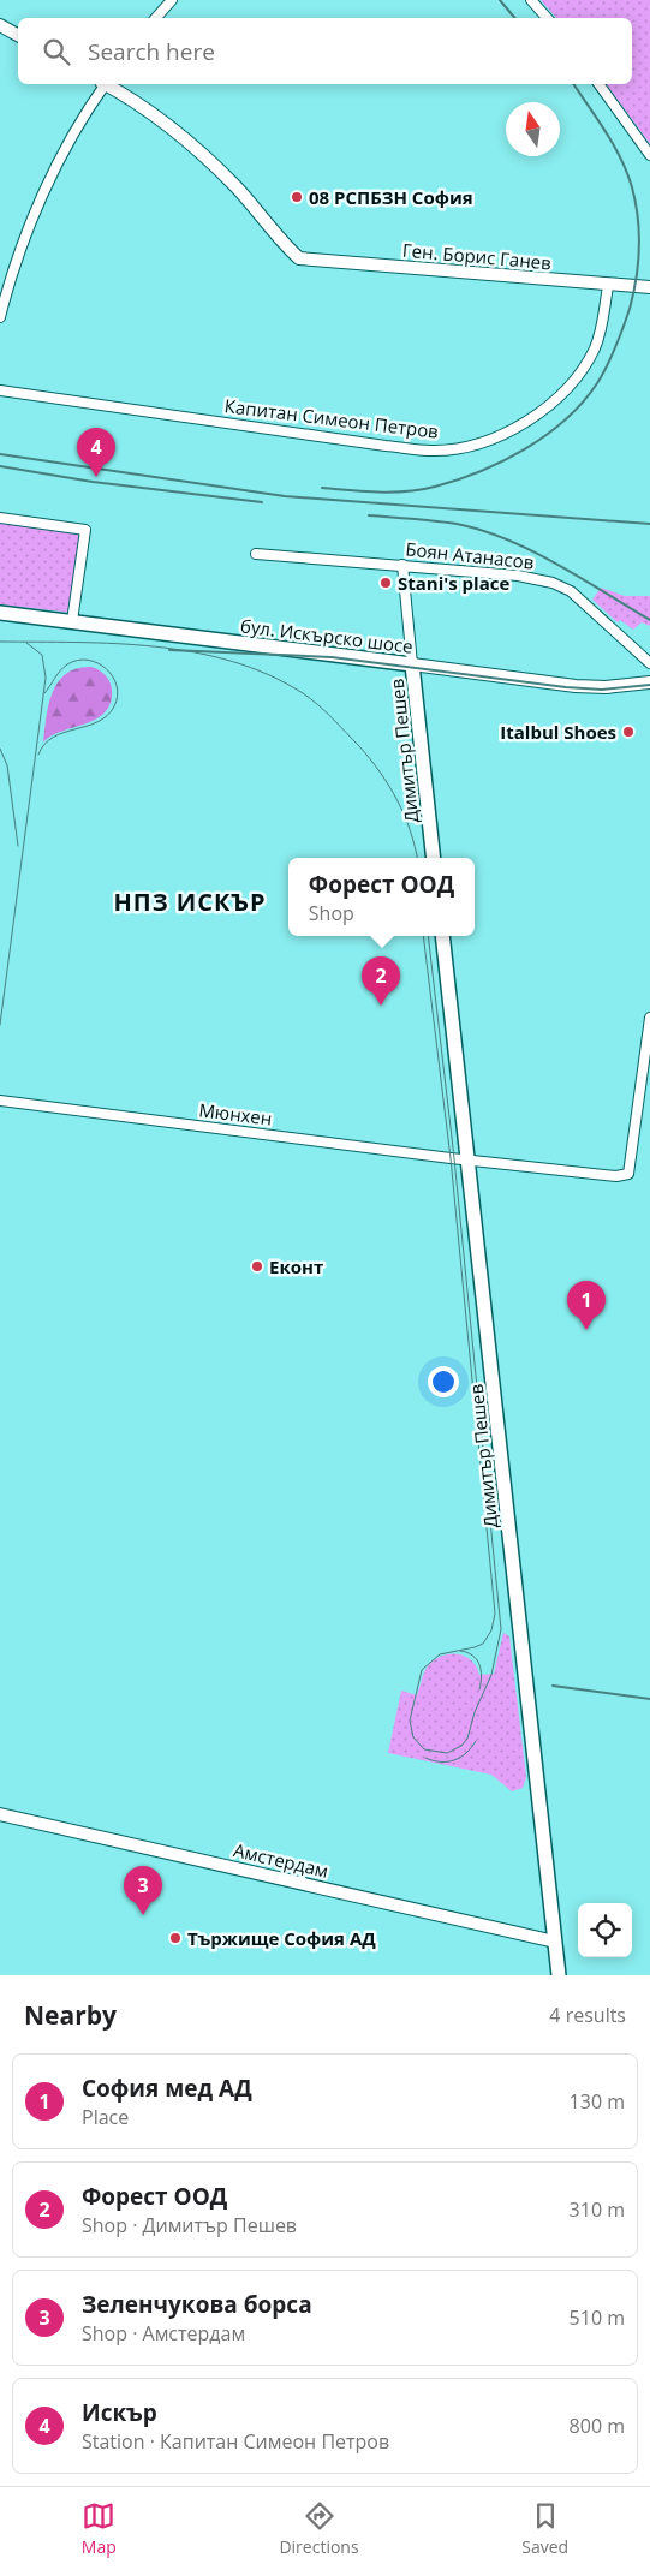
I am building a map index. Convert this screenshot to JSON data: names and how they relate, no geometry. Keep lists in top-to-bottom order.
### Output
{
  "streets": {
    "main road": ["бул. Искърско шосе", "Димитър Пешев"],
    "street": [
      "Ген. Борис Ганев",
      "Капитан Симеон Петров",
      "Боян Атанасов",
      "Мюнхен",
      "Амстердам"
    ]
  },
  "crossings": [
    ["Ген. Борис Ганев", "Капитан Симеон Петров"],
    ["Боян Атанасов", "Димитър Пешев"],
    ["бул. Искърско шосе", "Димитър Пешев"],
    ["Димитър Пешев", "Мюнхен"],
    ["Димитър Пешев", "Амстердам"]
  ],
  "districts": ["НПЗ ИСКЪР"],
  "places": [
    "08 РСПБЗН София",
    "Stani's place",
    "Italbul Shoes",
    "Еконт",
    "Тържище София АД"
  ],
  "north": "top",
  "page": {
    "search": "Search here",
    "pins": [
      "4",
      "2",
      "1",
      "3"
    ],
    "popup": ["Форест ООД", "Shop"],
    "heading": ["Nearby", "4 results"],
    "list": [
      {
        "mark": "1",
        "name": "София мед АД",
        "note": "Place",
        "value": "130 m"
      },
      {
        "mark": "2",
        "name": "Форест ООД",
        "note": "Shop · Димитър Пешев",
        "value": "310 m"
      },
      {
        "mark": "3",
        "name": "Зеленчукова борса",
        "note": "Shop · Амстердам",
        "value": "510 m"
      },
      {
        "mark": "4",
        "name": "Искър",
        "note": "Station · Капитан Симеон Петров",
        "value": "800 m"
      }
    ],
    "nav": ["Map", "Directions", "Saved"]
  }
}
